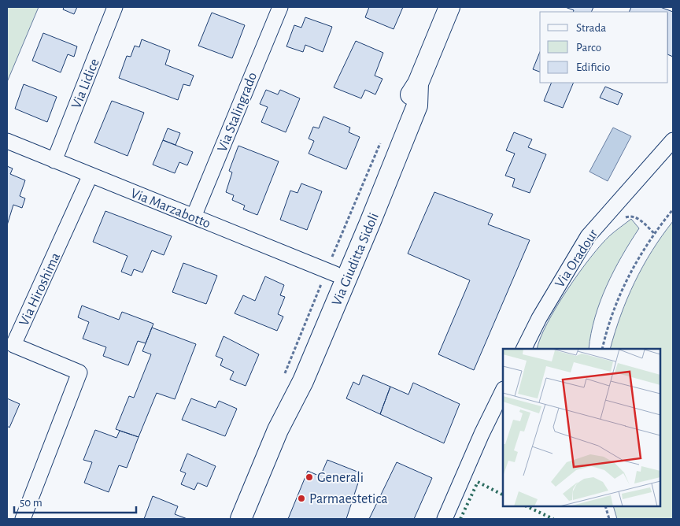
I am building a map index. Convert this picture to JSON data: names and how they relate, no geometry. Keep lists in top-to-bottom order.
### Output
{
  "streets": {
    "street": [
      "Via Lidice",
      "Via Stalingrado",
      "Via Marzabotto",
      "Via Oradour",
      "Via Giuditta Sidoli",
      "Via Hiroshima"
    ]
  },
  "crossings": [
    ["Via Lidice", "Via Marzabotto"],
    ["Via Stalingrado", "Via Marzabotto"],
    ["Via Marzabotto", "Via Giuditta Sidoli"],
    ["Via Marzabotto", "Via Hiroshima"]
  ],
  "places": ["Generali", "Parmaestetica"],
  "legend": ["Strada", "Parco", "Edificio"],
  "scale_bar": "50 m"
}
